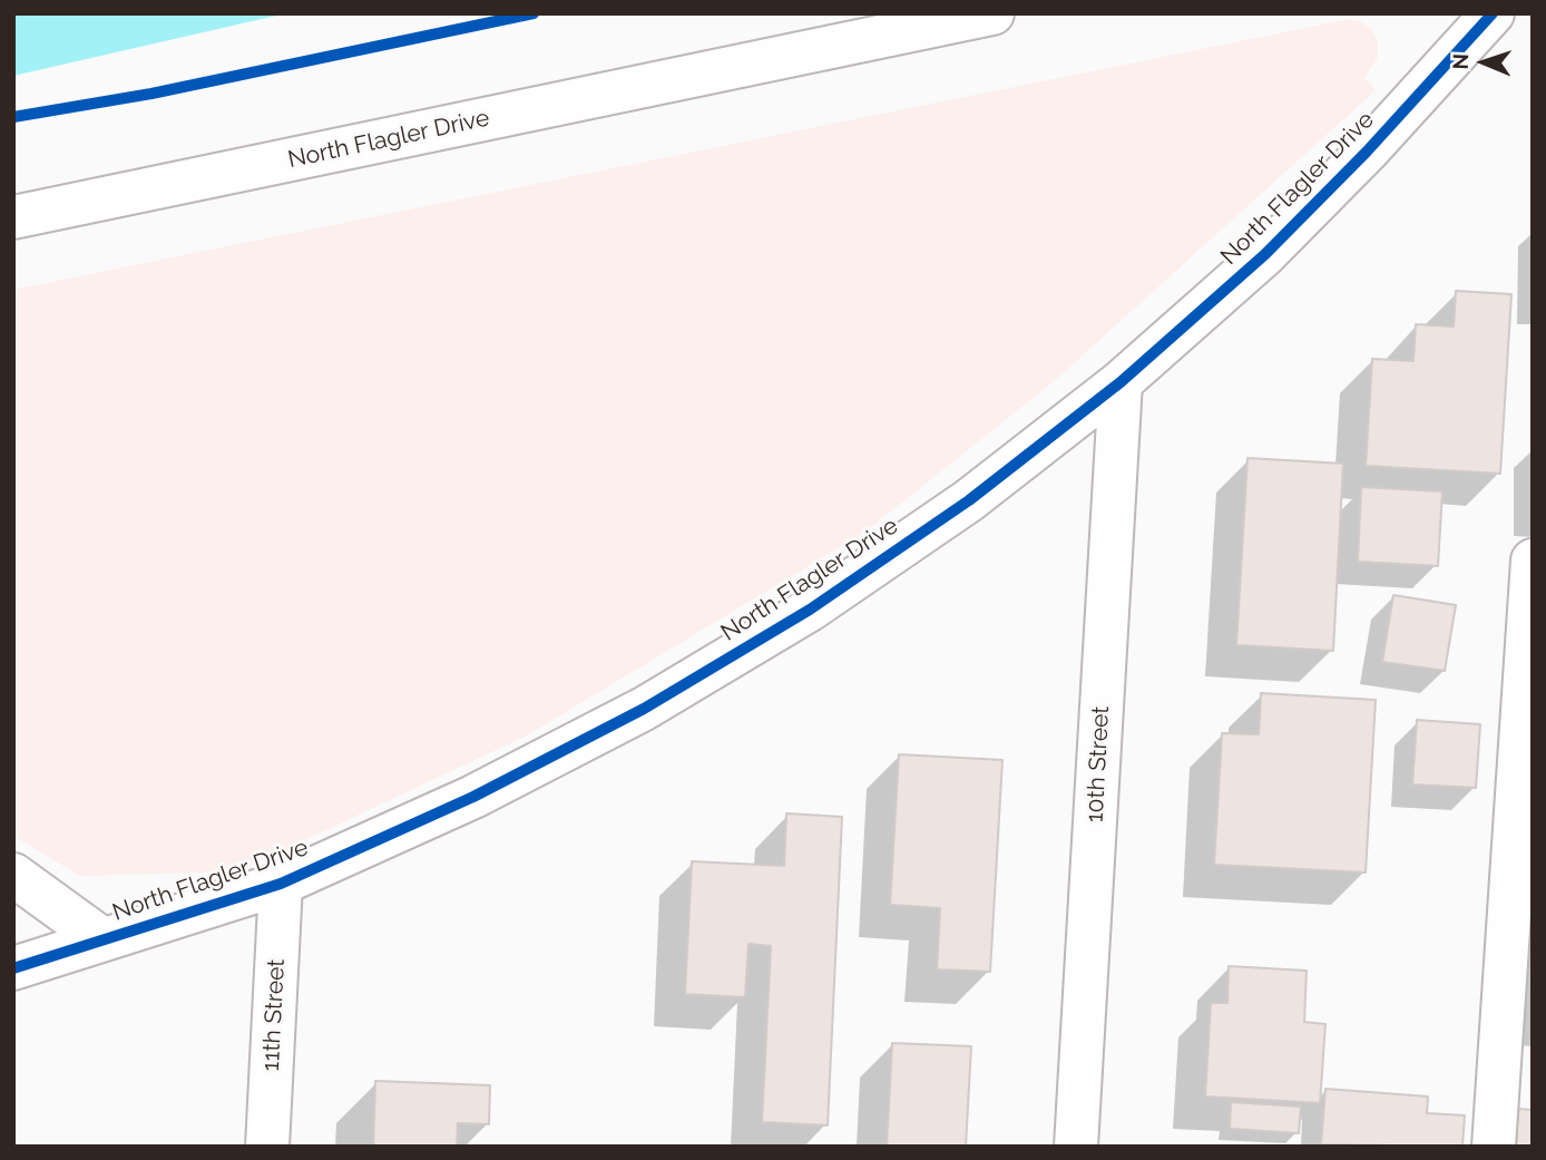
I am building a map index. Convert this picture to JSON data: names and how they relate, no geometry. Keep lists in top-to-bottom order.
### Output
{
  "streets": {
    "street": ["North Flagler Drive", "10th Street", "11th Street"]
  },
  "crossings": [
    ["North Flagler Drive", "10th Street"],
    ["North Flagler Drive", "11th Street"]
  ],
  "north": "left"
}
